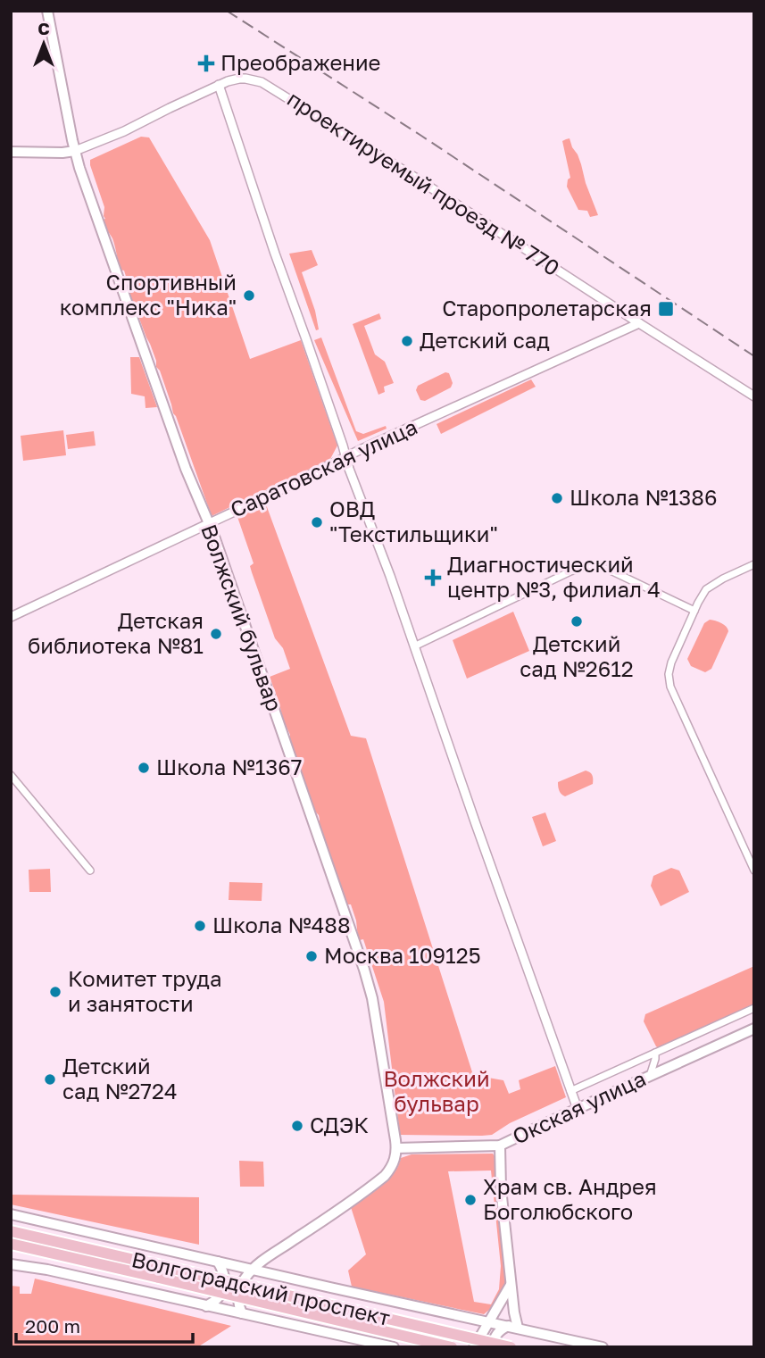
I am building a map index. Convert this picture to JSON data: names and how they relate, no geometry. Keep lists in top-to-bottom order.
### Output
{
  "streets": {
    "main road": ["Волжский бульвар", "Окская улица", "Волгоградский проспект"],
    "street": ["проектируемый проезд № 770", "Саратовская улица"]
  },
  "crossings": [
    ["проектируемый проезд № 770", "Саратовская улица"],
    ["проектируемый проезд № 770", "Волжский бульвар"],
    ["Саратовская улица", "Волжский бульвар"],
    ["Волжский бульвар", "Окская улица"]
  ],
  "parks": ["Волжский бульвар"],
  "places": {
    "health": ["Преображение", "Диагностический центр №3, филиал 4"],
    "other": [
      "Спортивный комплекс \"Ника\"",
      "Детский сад",
      "Школа №1386",
      "ОВД \"Текстильщики\"",
      "Детский сад №2612",
      "Детская библиотека №81",
      "Школа №1367",
      "Школа №488",
      "Москва 109125",
      "Комитет труда и занятости",
      "Детский сад №2724",
      "СДЭК",
      "Храм св. Андрея Боголюбского"
    ],
    "transit": ["Старопролетарская"]
  },
  "scale_bar": "200 m",
  "north": "top"
}
